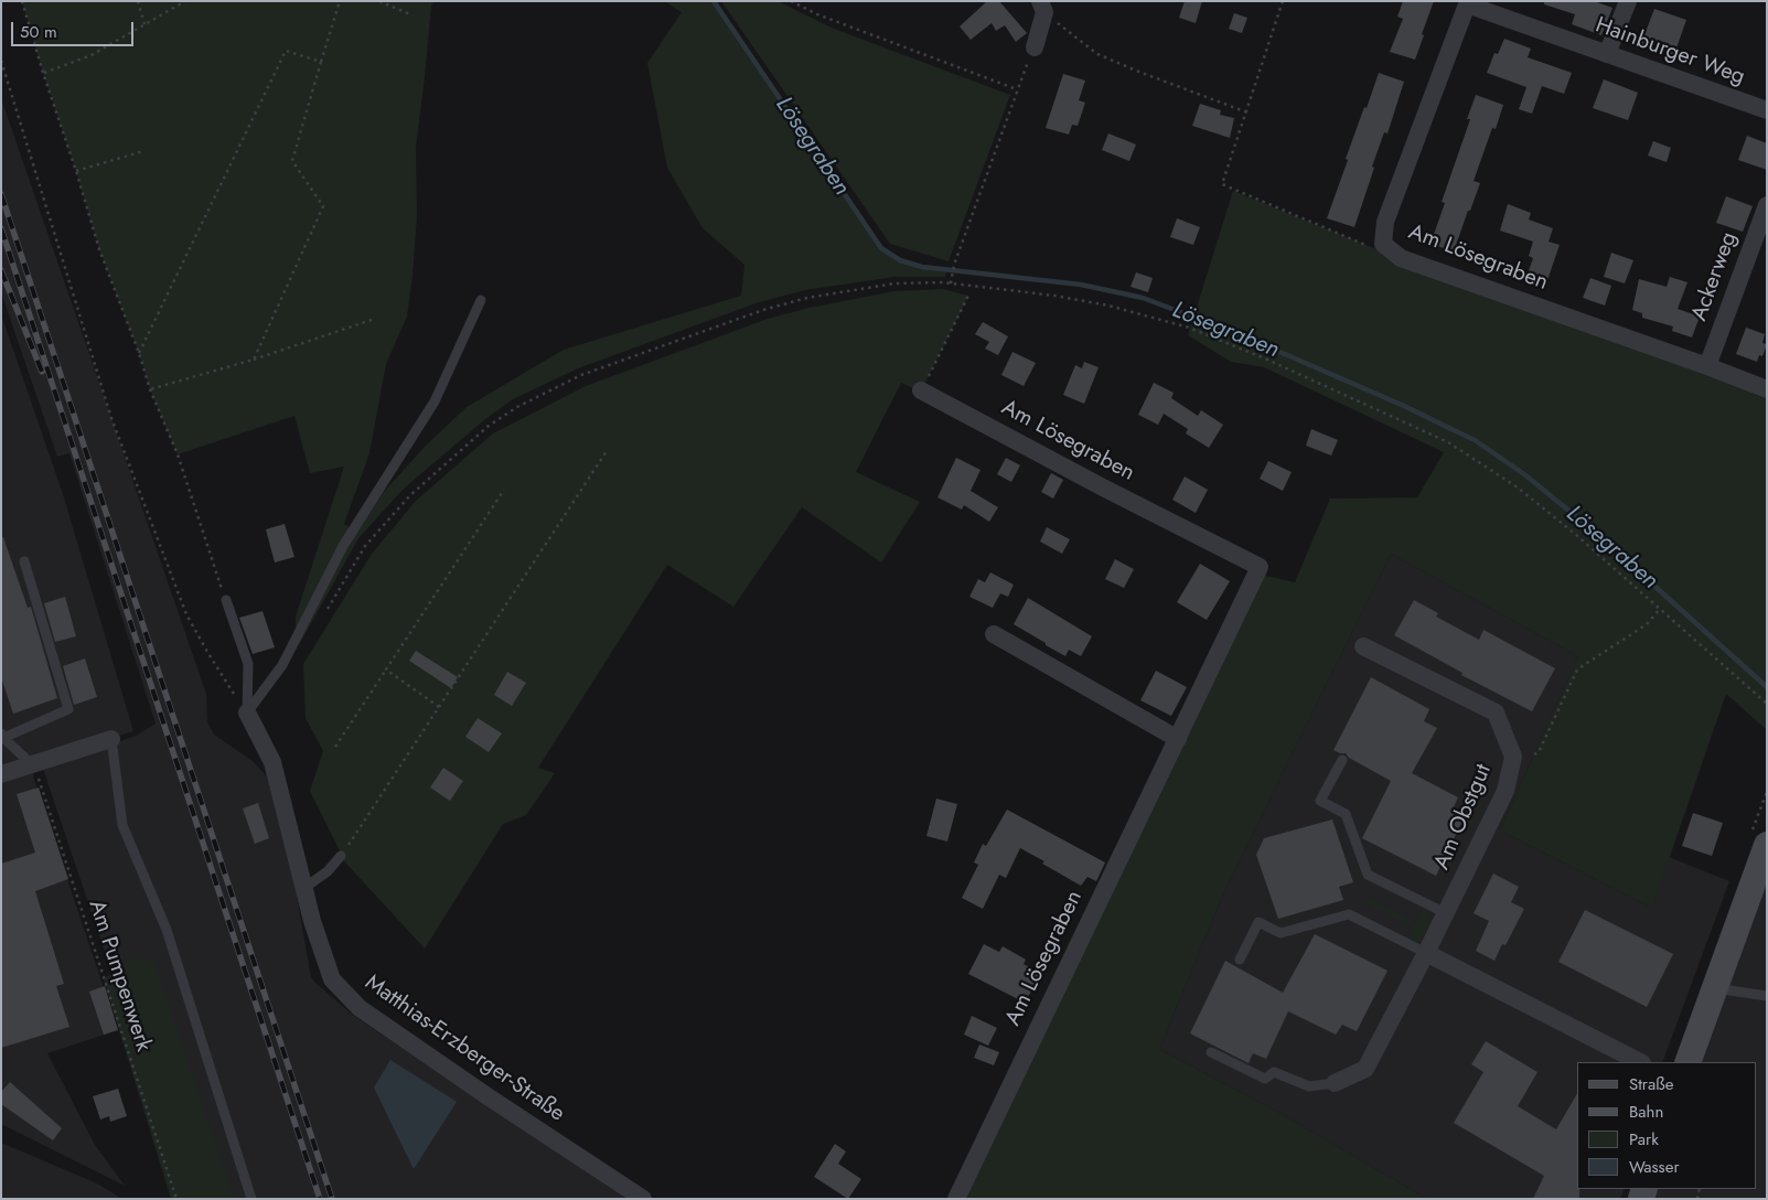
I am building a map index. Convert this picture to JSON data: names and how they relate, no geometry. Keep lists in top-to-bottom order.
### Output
{
  "streets": {
    "street": [
      "Hainburger Weg",
      "Am Lösegraben",
      "Ackerweg",
      "Am Obstgut",
      "Matthias-Erzberger-Straße"
    ],
    "path": ["Am Pumpenwerk"]
  },
  "crossings": [
    ["Hainburger Weg", "Am Lösegraben"],
    ["Am Lösegraben", "Ackerweg"]
  ],
  "water": ["Lösegraben"],
  "legend": [
    "Straße",
    "Bahn",
    "Park",
    "Wasser"
  ],
  "scale_bar": "50 m"
}
